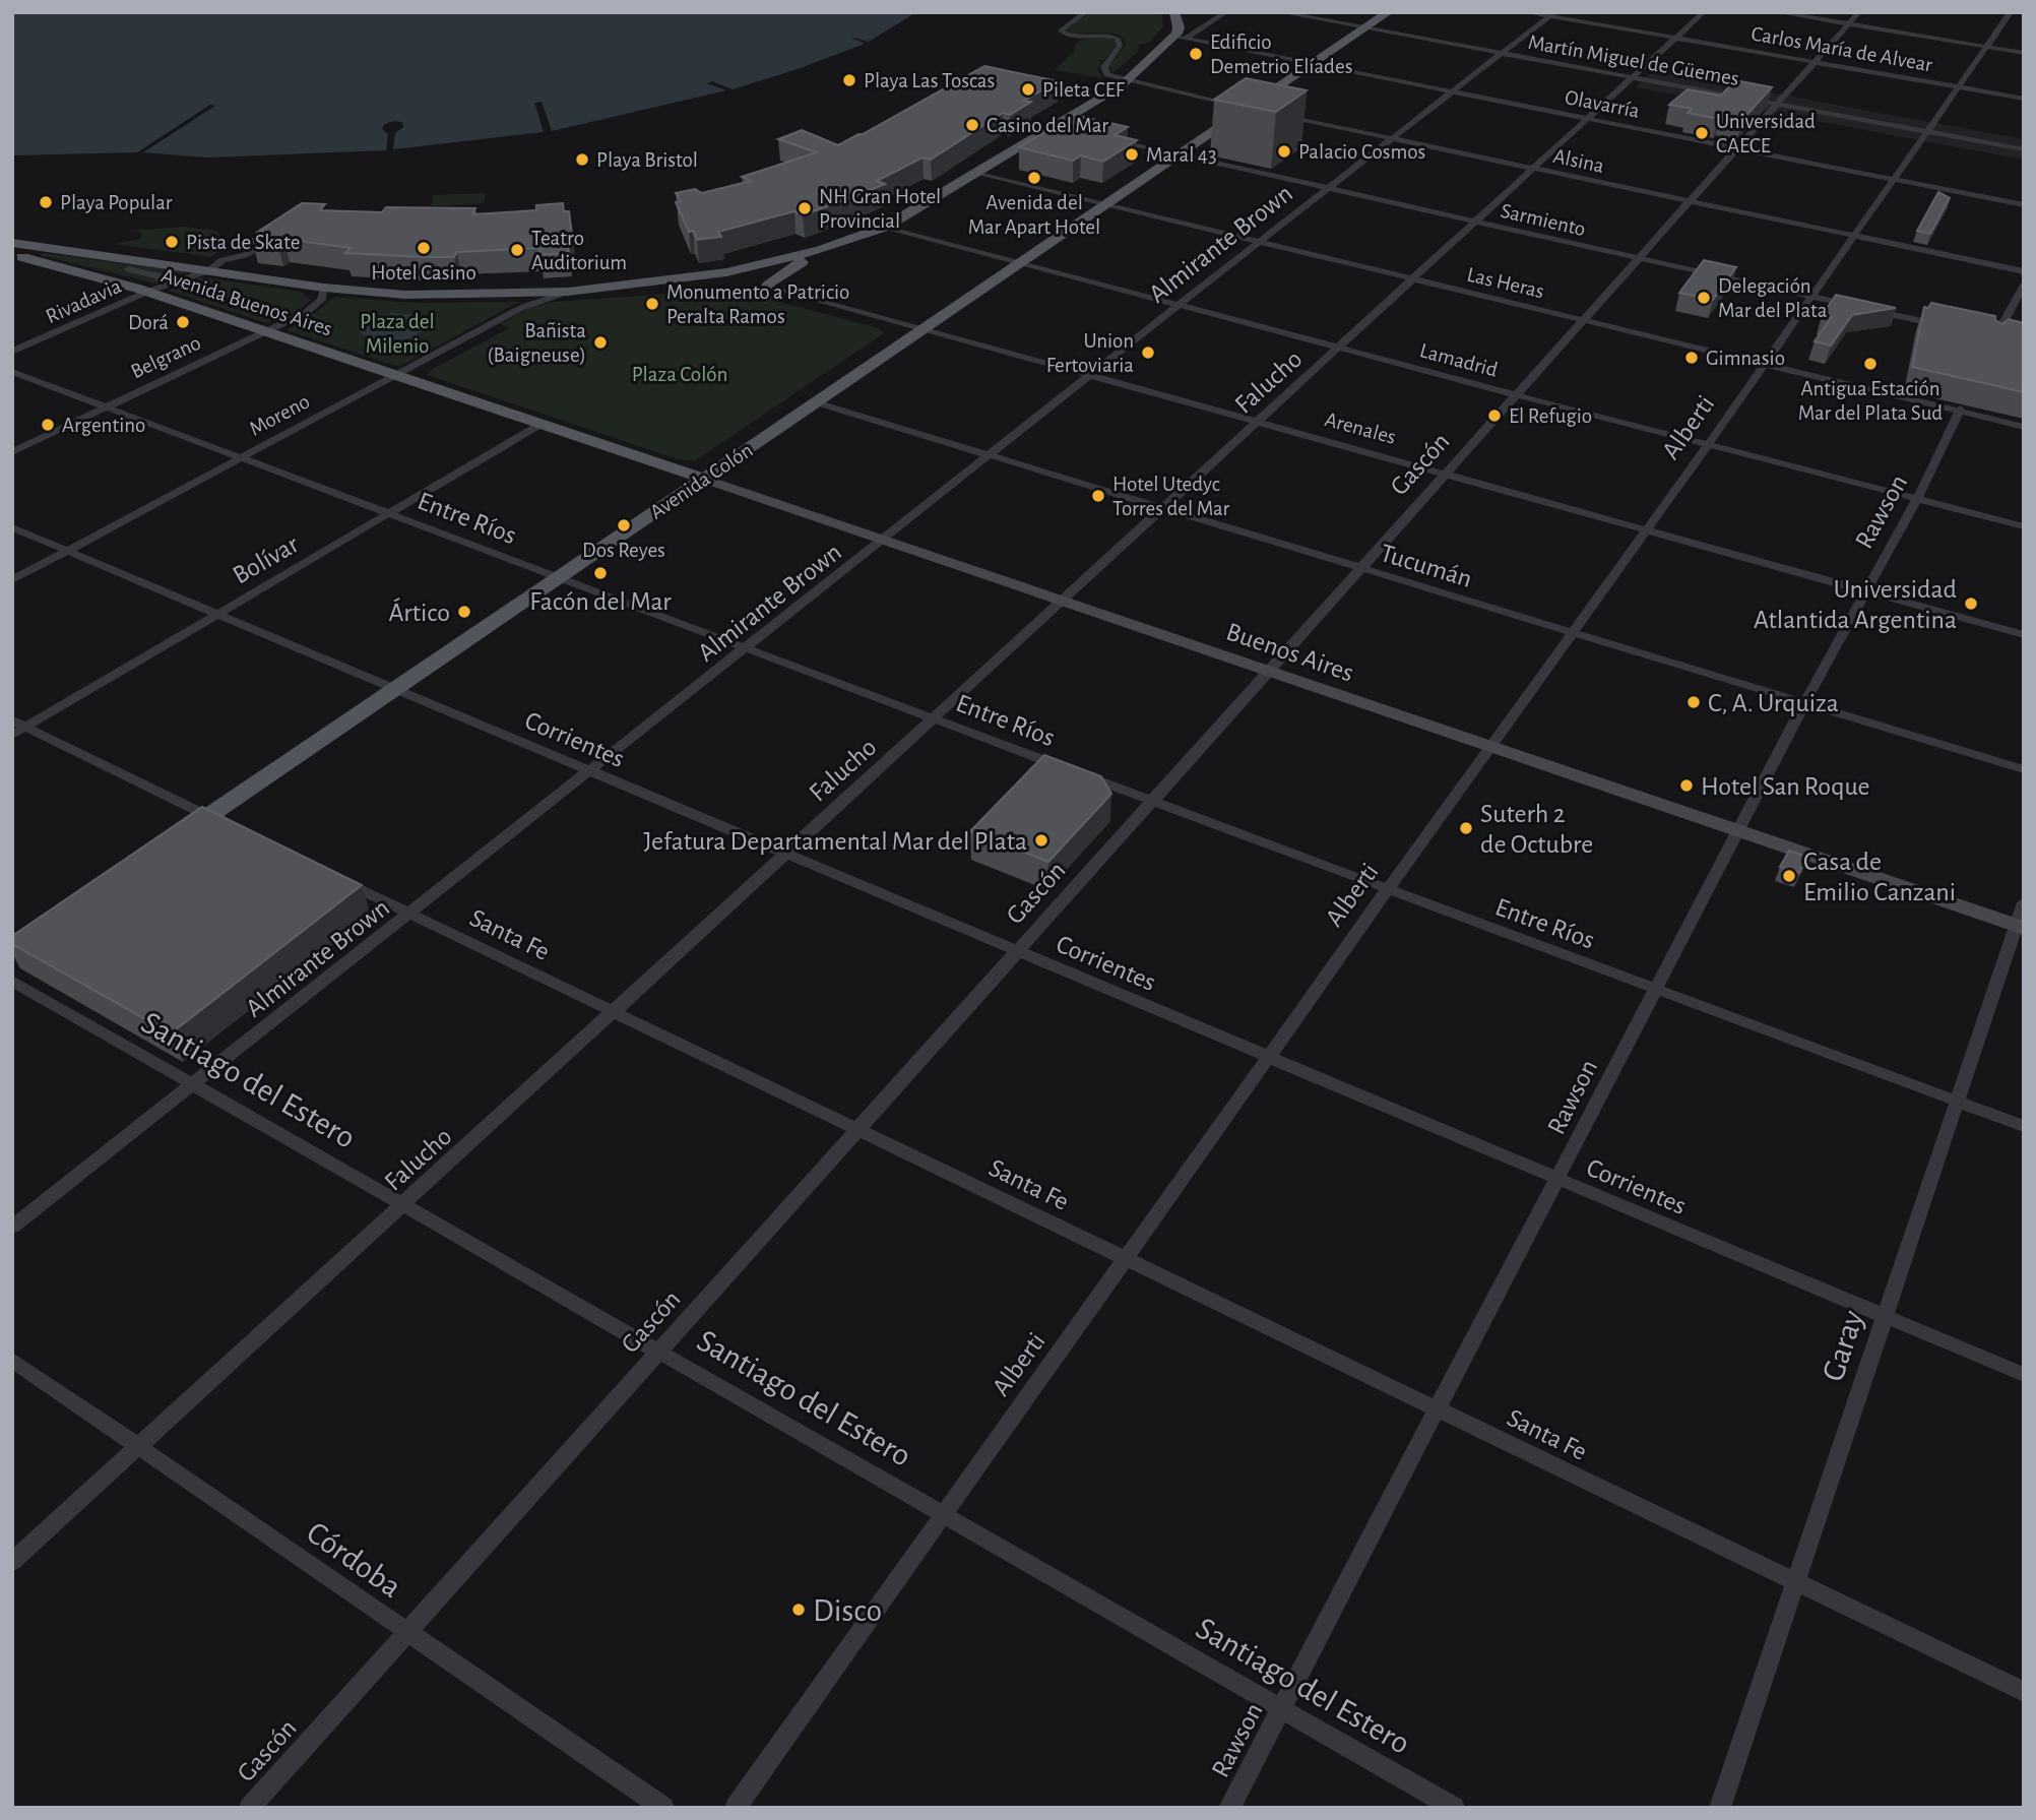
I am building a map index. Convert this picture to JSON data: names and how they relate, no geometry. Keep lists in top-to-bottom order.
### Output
{
  "streets": {
    "main road": ["Avenida Buenos Aires", "Avenida Colón", "Buenos Aires"],
    "street": [
      "Carlos María de Alvear",
      "Martín Miguel de Güemes",
      "Olavarría",
      "Alsina",
      "Sarmiento",
      "Almirante Brown",
      "Las Heras",
      "Rivadavia",
      "Belgrano",
      "Lamadrid",
      "Falucho",
      "Moreno",
      "Alberti",
      "Arenales",
      "Gascón",
      "Rawson",
      "Entre Ríos",
      "Bolívar",
      "Tucumán",
      "Corrientes",
      "Santa Fe",
      "Santiago del Estero",
      "Garay",
      "Córdoba"
    ]
  },
  "crossings": [
    ["Carlos María de Alvear", "Almirante Brown"],
    ["Carlos María de Alvear", "Falucho"],
    ["Carlos María de Alvear", "Alberti"],
    ["Carlos María de Alvear", "Gascón"],
    ["Martín Miguel de Güemes", "Almirante Brown"],
    ["Martín Miguel de Güemes", "Falucho"],
    ["Martín Miguel de Güemes", "Alberti"],
    ["Martín Miguel de Güemes", "Gascón"],
    ["Martín Miguel de Güemes", "Avenida Colón"],
    ["Olavarría", "Almirante Brown"],
    ["Olavarría", "Falucho"],
    ["Olavarría", "Alberti"],
    ["Olavarría", "Gascón"],
    ["Olavarría", "Avenida Colón"],
    ["Alsina", "Almirante Brown"],
    ["Alsina", "Falucho"],
    ["Alsina", "Alberti"],
    ["Alsina", "Gascón"],
    ["Sarmiento", "Almirante Brown"],
    ["Sarmiento", "Falucho"],
    ["Sarmiento", "Alberti"],
    ["Sarmiento", "Gascón"],
    ["Sarmiento", "Avenida Colón"],
    ["Almirante Brown", "Las Heras"],
    ["Almirante Brown", "Lamadrid"],
    ["Almirante Brown", "Arenales"],
    ["Almirante Brown", "Entre Ríos"],
    ["Almirante Brown", "Tucumán"],
    ["Almirante Brown", "Buenos Aires"],
    ["Almirante Brown", "Corrientes"],
    ["Almirante Brown", "Santa Fe"],
    ["Almirante Brown", "Santiago del Estero"],
    ["Las Heras", "Falucho"],
    ["Las Heras", "Alberti"],
    ["Las Heras", "Gascón"],
    ["Las Heras", "Avenida Colón"],
    ["Las Heras", "Rawson"],
    ["Rivadavia", "Avenida Buenos Aires"],
    ["Avenida Buenos Aires", "Belgrano"],
    ["Avenida Buenos Aires", "Moreno"],
    ["Avenida Buenos Aires", "Bolívar"],
    ["Avenida Buenos Aires", "Buenos Aires"],
    ["Belgrano", "Entre Ríos"],
    ["Lamadrid", "Falucho"],
    ["Lamadrid", "Alberti"],
    ["Lamadrid", "Gascón"],
    ["Lamadrid", "Avenida Colón"],
    ["Lamadrid", "Rawson"],
    ["Falucho", "Arenales"],
    ["Falucho", "Entre Ríos"],
    ["Falucho", "Tucumán"],
    ["Falucho", "Buenos Aires"],
    ["Falucho", "Corrientes"],
    ["Falucho", "Santa Fe"],
    ["Falucho", "Santiago del Estero"],
    ["Falucho", "Córdoba"],
    ["Moreno", "Entre Ríos"],
    ["Moreno", "Corrientes"],
    ["Alberti", "Arenales"],
    ["Alberti", "Entre Ríos"],
    ["Alberti", "Tucumán"],
    ["Alberti", "Buenos Aires"],
    ["Alberti", "Corrientes"],
    ["Alberti", "Santa Fe"],
    ["Alberti", "Santiago del Estero"],
    ["Arenales", "Gascón"],
    ["Arenales", "Avenida Colón"],
    ["Arenales", "Rawson"],
    ["Gascón", "Entre Ríos"],
    ["Gascón", "Tucumán"],
    ["Gascón", "Buenos Aires"],
    ["Gascón", "Corrientes"],
    ["Gascón", "Santa Fe"],
    ["Gascón", "Santiago del Estero"],
    ["Gascón", "Córdoba"],
    ["Avenida Colón", "Entre Ríos"],
    ["Avenida Colón", "Tucumán"],
    ["Avenida Colón", "Buenos Aires"],
    ["Avenida Colón", "Corrientes"],
    ["Rawson", "Entre Ríos"],
    ["Rawson", "Tucumán"],
    ["Rawson", "Buenos Aires"],
    ["Rawson", "Corrientes"],
    ["Rawson", "Santa Fe"],
    ["Rawson", "Santiago del Estero"],
    ["Entre Ríos", "Bolívar"],
    ["Entre Ríos", "Garay"],
    ["Bolívar", "Buenos Aires"],
    ["Bolívar", "Corrientes"],
    ["Buenos Aires", "Garay"],
    ["Corrientes", "Garay"],
    ["Santa Fe", "Garay"]
  ],
  "parks": ["Plaza del Milenio", "Plaza Colón"],
  "places": [
    "Edificio Demetrio Elíades",
    "Playa Las Toscas",
    "Pileta CEF",
    "Casino del Mar",
    "Universidad CAECE",
    "Palacio Cosmos",
    "Maral 43",
    "Playa Bristol",
    "Avenida del Mar Apart Hotel",
    "Playa Popular",
    "NH Gran Hotel Provincial",
    "Pista de Skate",
    "Hotel Casino",
    "Teatro Auditorium",
    "Delegación Mar del Plata",
    "Monumento a Patricio Peralta Ramos",
    "Dorá",
    "Bañista (Baigneuse)",
    "Union Fertoviaria",
    "Gimnasio",
    "Antigua Estación Mar del Plata Sud",
    "El Refugio",
    "Argentino",
    "Hotel Utedyc Torres del Mar",
    "Dos Reyes",
    "Facón del Mar",
    "Universidad Atlantida Argentina",
    "Ártico",
    "C, A. Urquiza",
    "Hotel San Roque",
    "Suterh 2 de Octubre",
    "Jefatura Departamental Mar del Plata",
    "Casa de Emilio Canzani",
    "Disco"
  ]
}
